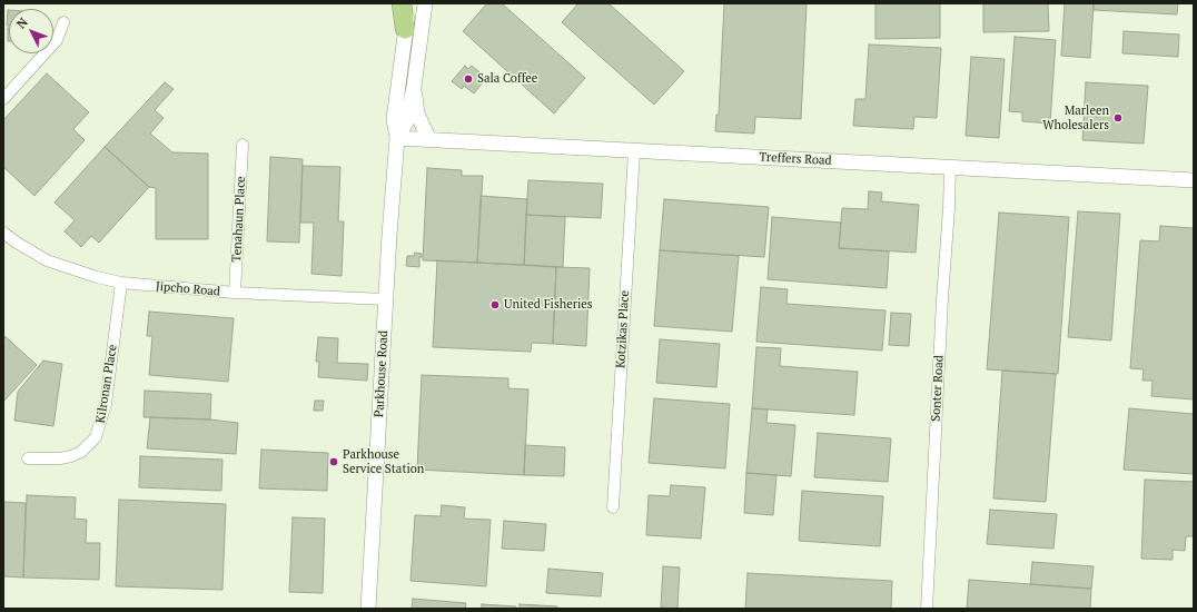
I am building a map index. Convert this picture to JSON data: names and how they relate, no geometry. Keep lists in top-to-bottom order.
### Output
{
  "streets": {
    "street": [
      "Treffers Road",
      "Tenahaun Place",
      "Jipcho Road",
      "Kotzikas Place",
      "Parkhouse Road",
      "Kilronan Place",
      "Sonter Road"
    ]
  },
  "crossings": [
    ["Treffers Road", "Kotzikas Place"],
    ["Treffers Road", "Parkhouse Road"],
    ["Treffers Road", "Sonter Road"],
    ["Tenahaun Place", "Jipcho Road"],
    ["Jipcho Road", "Parkhouse Road"],
    ["Jipcho Road", "Kilronan Place"]
  ],
  "places": [
    "Sala Coffee",
    "Marleen Wholesalers",
    "United Fisheries",
    "Parkhouse Service Station"
  ],
  "north": "top left"
}
